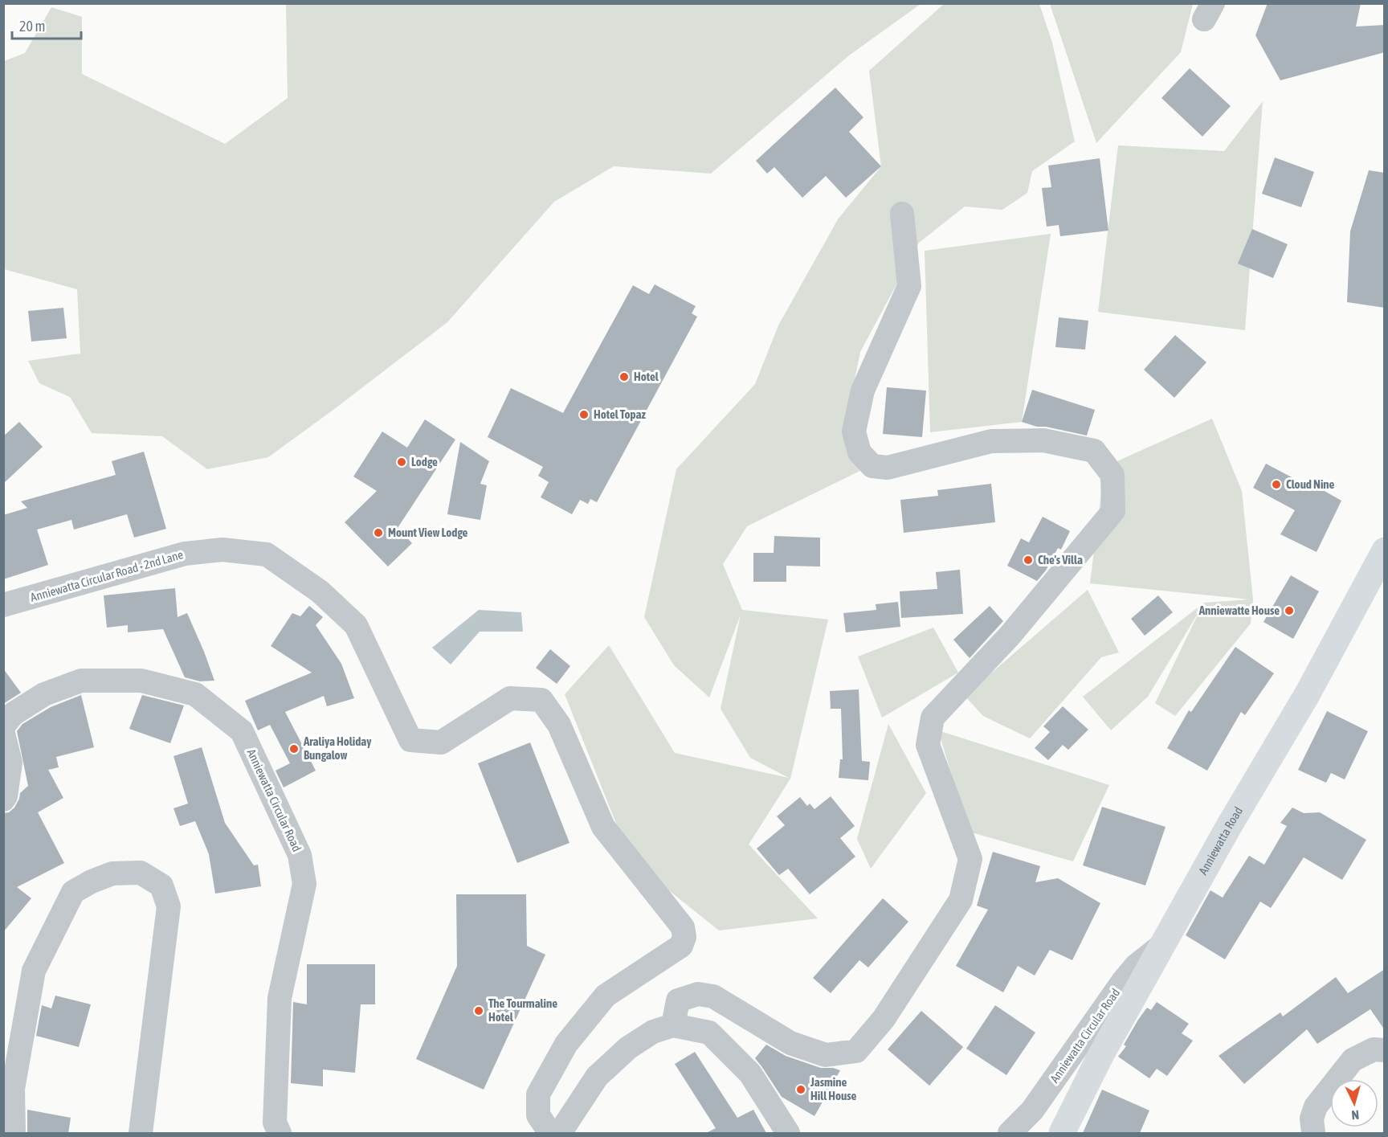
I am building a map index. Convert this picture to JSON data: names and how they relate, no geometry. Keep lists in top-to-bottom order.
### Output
{
  "streets": {
    "street": ["Anniewatta Circular Road - 2nd Lane", "Anniewatta Circular Road", "Anniewatta Road"]
  },
  "crossings": [
    ["Anniewatta Circular Road", "Anniewatta Road"]
  ],
  "places": [
    "Hotel",
    "Hotel Topaz",
    "Lodge",
    "Cloud Nine",
    "Mount View Lodge",
    "Che's Villa",
    "Anniewatte House",
    "Araliya Holiday Bungalow",
    "The Tourmaline Hotel",
    "Jasmine Hill House"
  ],
  "scale_bar": "20 m",
  "north": "bottom"
}
